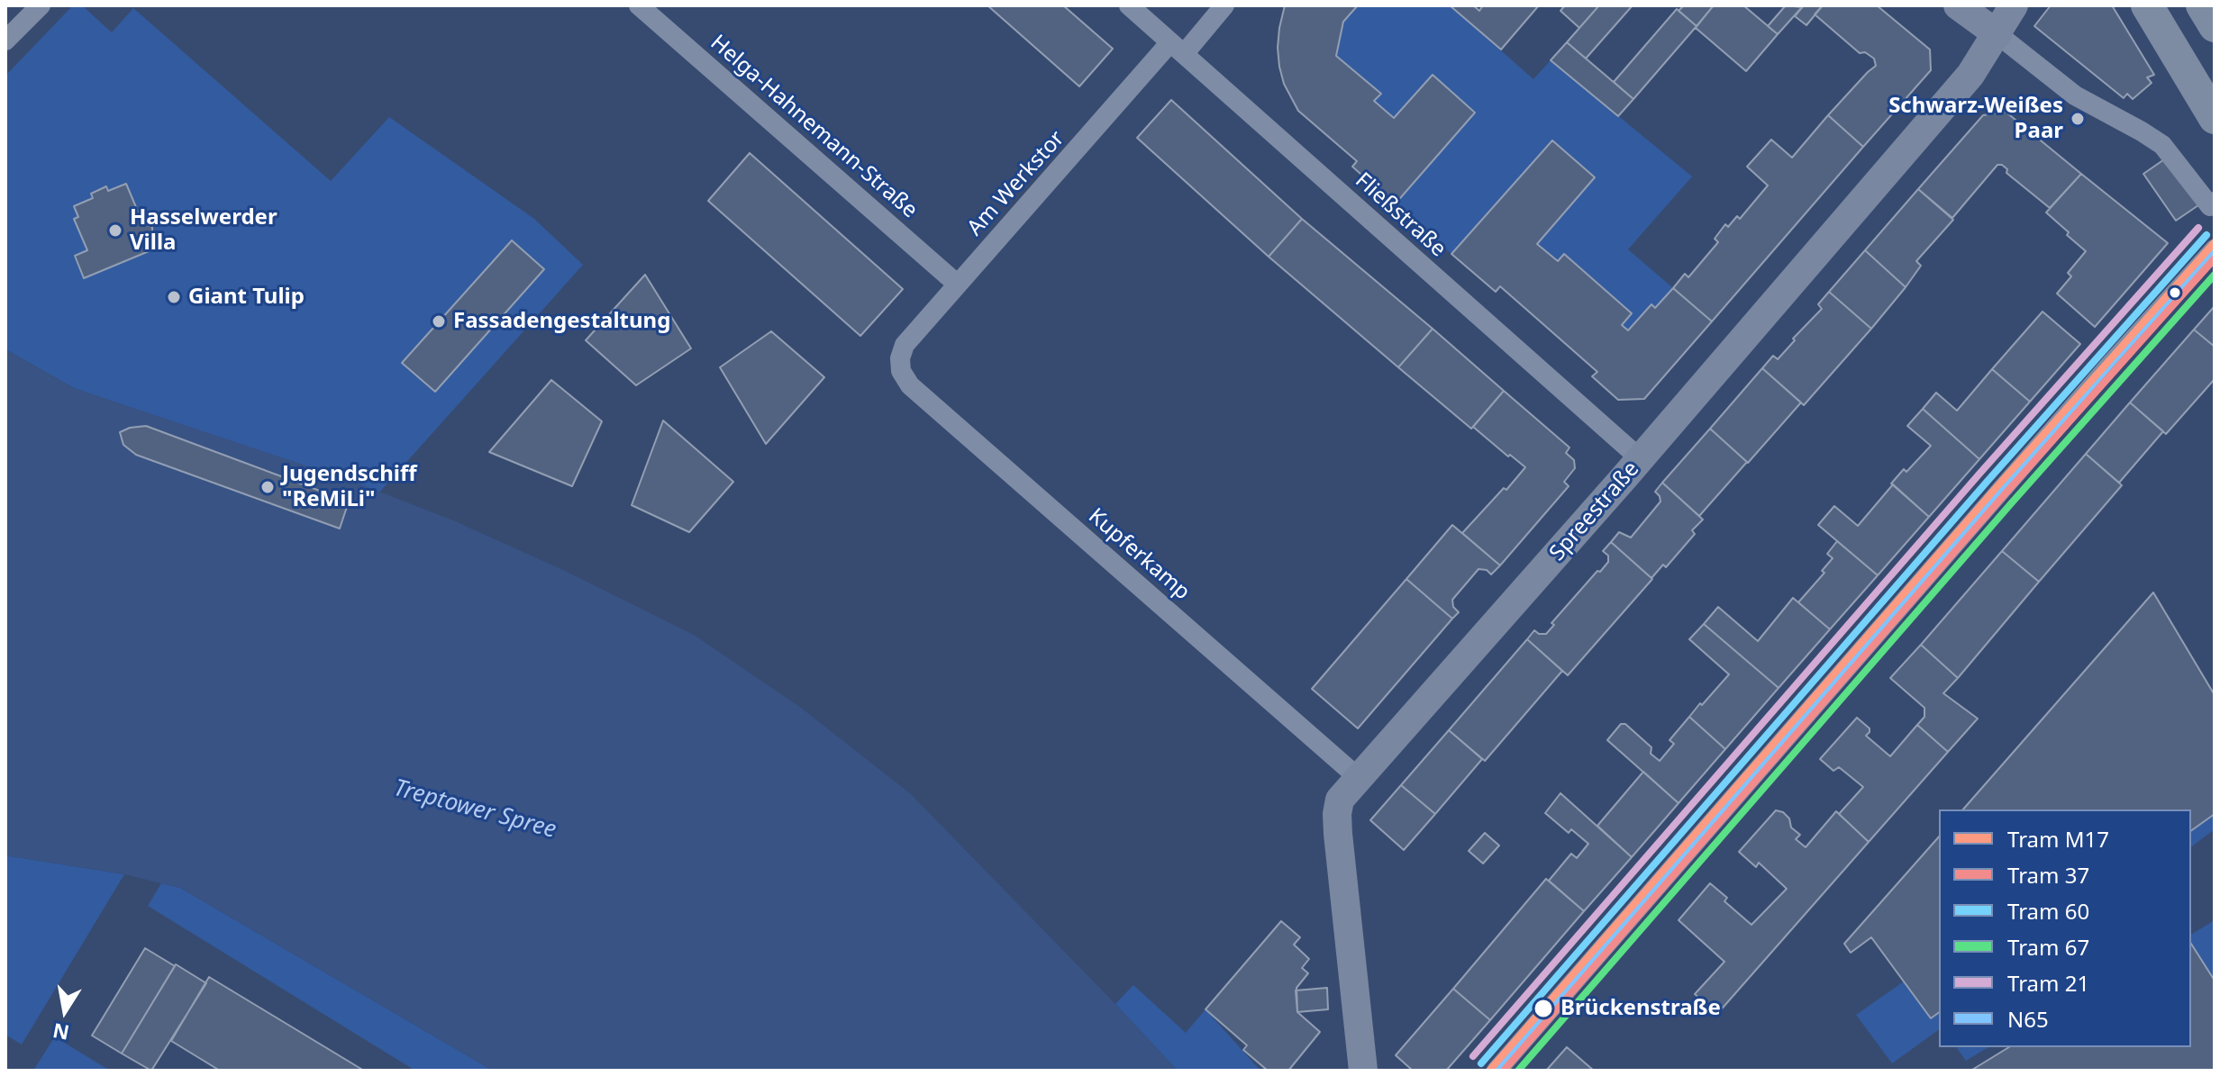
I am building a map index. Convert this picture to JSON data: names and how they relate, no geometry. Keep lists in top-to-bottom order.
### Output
{
  "streets": {
    "main road": ["Spreestraße"],
    "street": [
      "Helga-Hahnemann-Straße",
      "Am Werkstor",
      "Fließstraße",
      "Kupferkamp"
    ]
  },
  "crossings": [
    ["Helga-Hahnemann-Straße", "Am Werkstor"],
    ["Am Werkstor", "Fließstraße"],
    ["Am Werkstor", "Kupferkamp"],
    ["Fließstraße", "Spreestraße"],
    ["Spreestraße", "Kupferkamp"]
  ],
  "water": ["Treptower Spree"],
  "places": [
    "Schwarz-Weißes Paar",
    "Hasselwerder Villa",
    "Giant Tulip",
    "Fassadengestaltung",
    "Jugendschiff \"ReMiLi\"",
    "Brückenstraße"
  ],
  "lines": [
    "tram line 21",
    "tram line 60",
    "tram line M17",
    "transit line N65",
    "tram line 37",
    "tram line 67"
  ],
  "legend": [
    "Tram M17",
    "Tram 37",
    "Tram 60",
    "Tram 67",
    "Tram 21",
    "N65"
  ],
  "north": "bottom"
}
